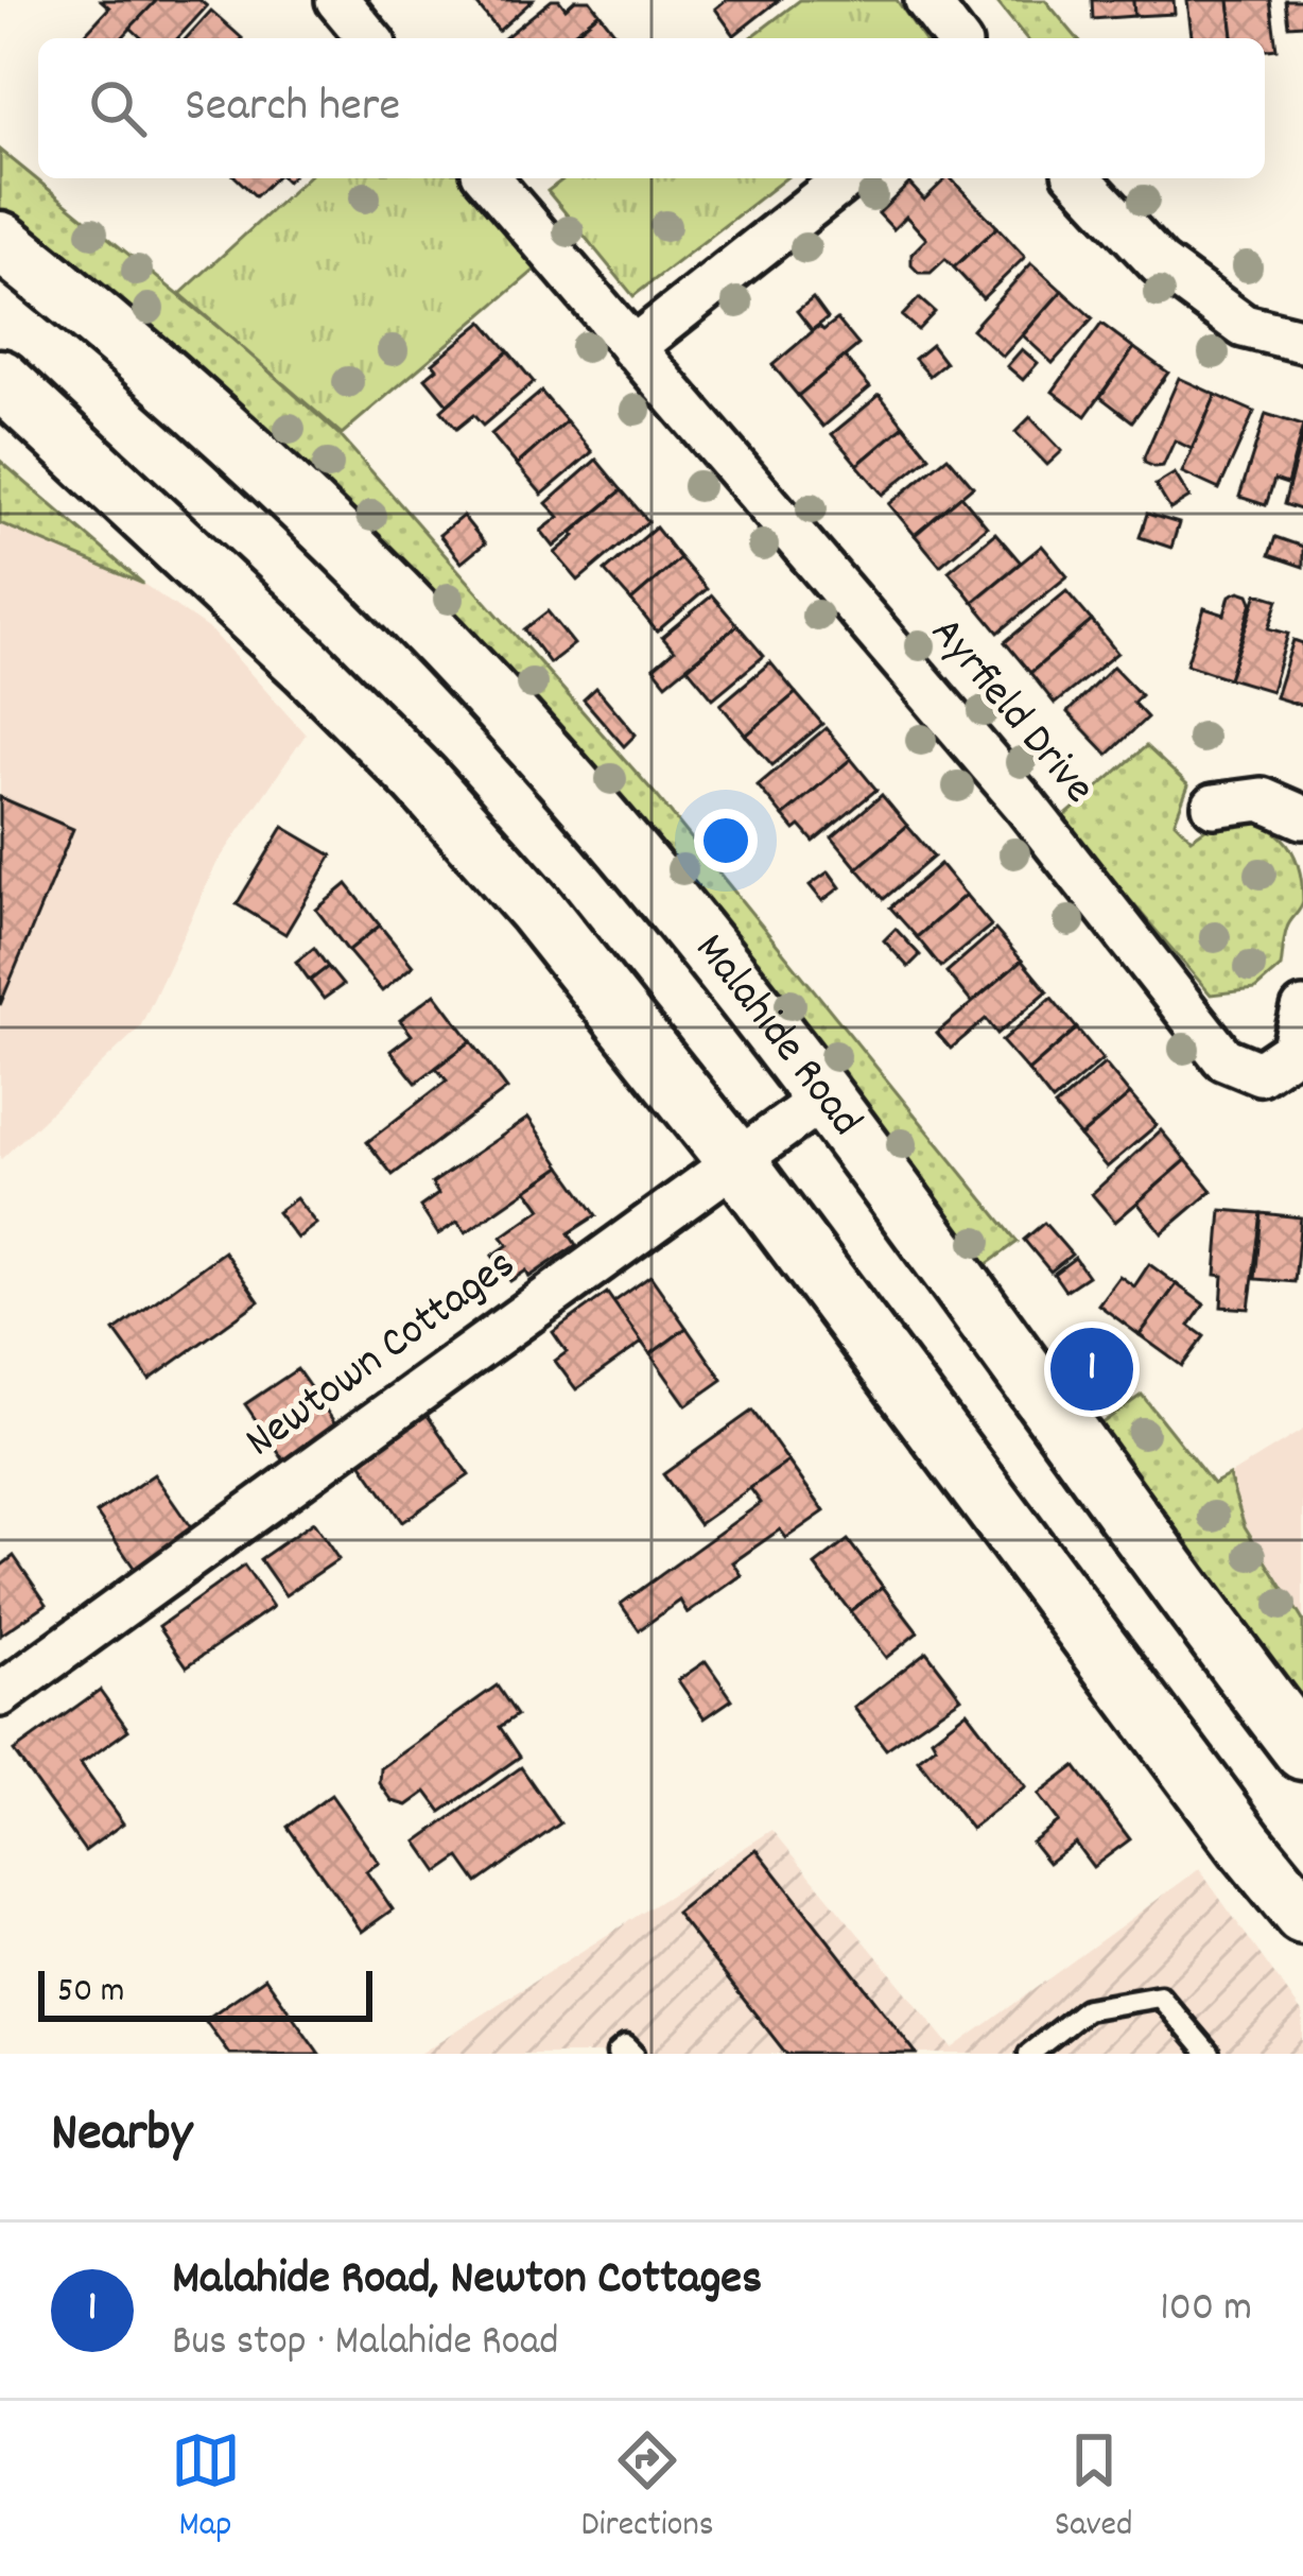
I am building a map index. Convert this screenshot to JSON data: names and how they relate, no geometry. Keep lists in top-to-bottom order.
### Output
{
  "streets": {
    "main road": ["Malahide Road"],
    "street": ["Ayrfield Drive", "Newtown Cottages"]
  },
  "crossings": [
    ["Malahide Road", "Newtown Cottages"]
  ],
  "scale_bar": "50 m",
  "page": {
    "search": "Search here",
    "pins": "1",
    "scale": "50 m",
    "heading": "Nearby",
    "list": [
      {
        "mark": "1",
        "name": "Malahide Road, Newton Cottages",
        "note": "Bus stop · Malahide Road",
        "value": "100 m"
      }
    ],
    "nav": ["Map", "Directions", "Saved"]
  }
}
